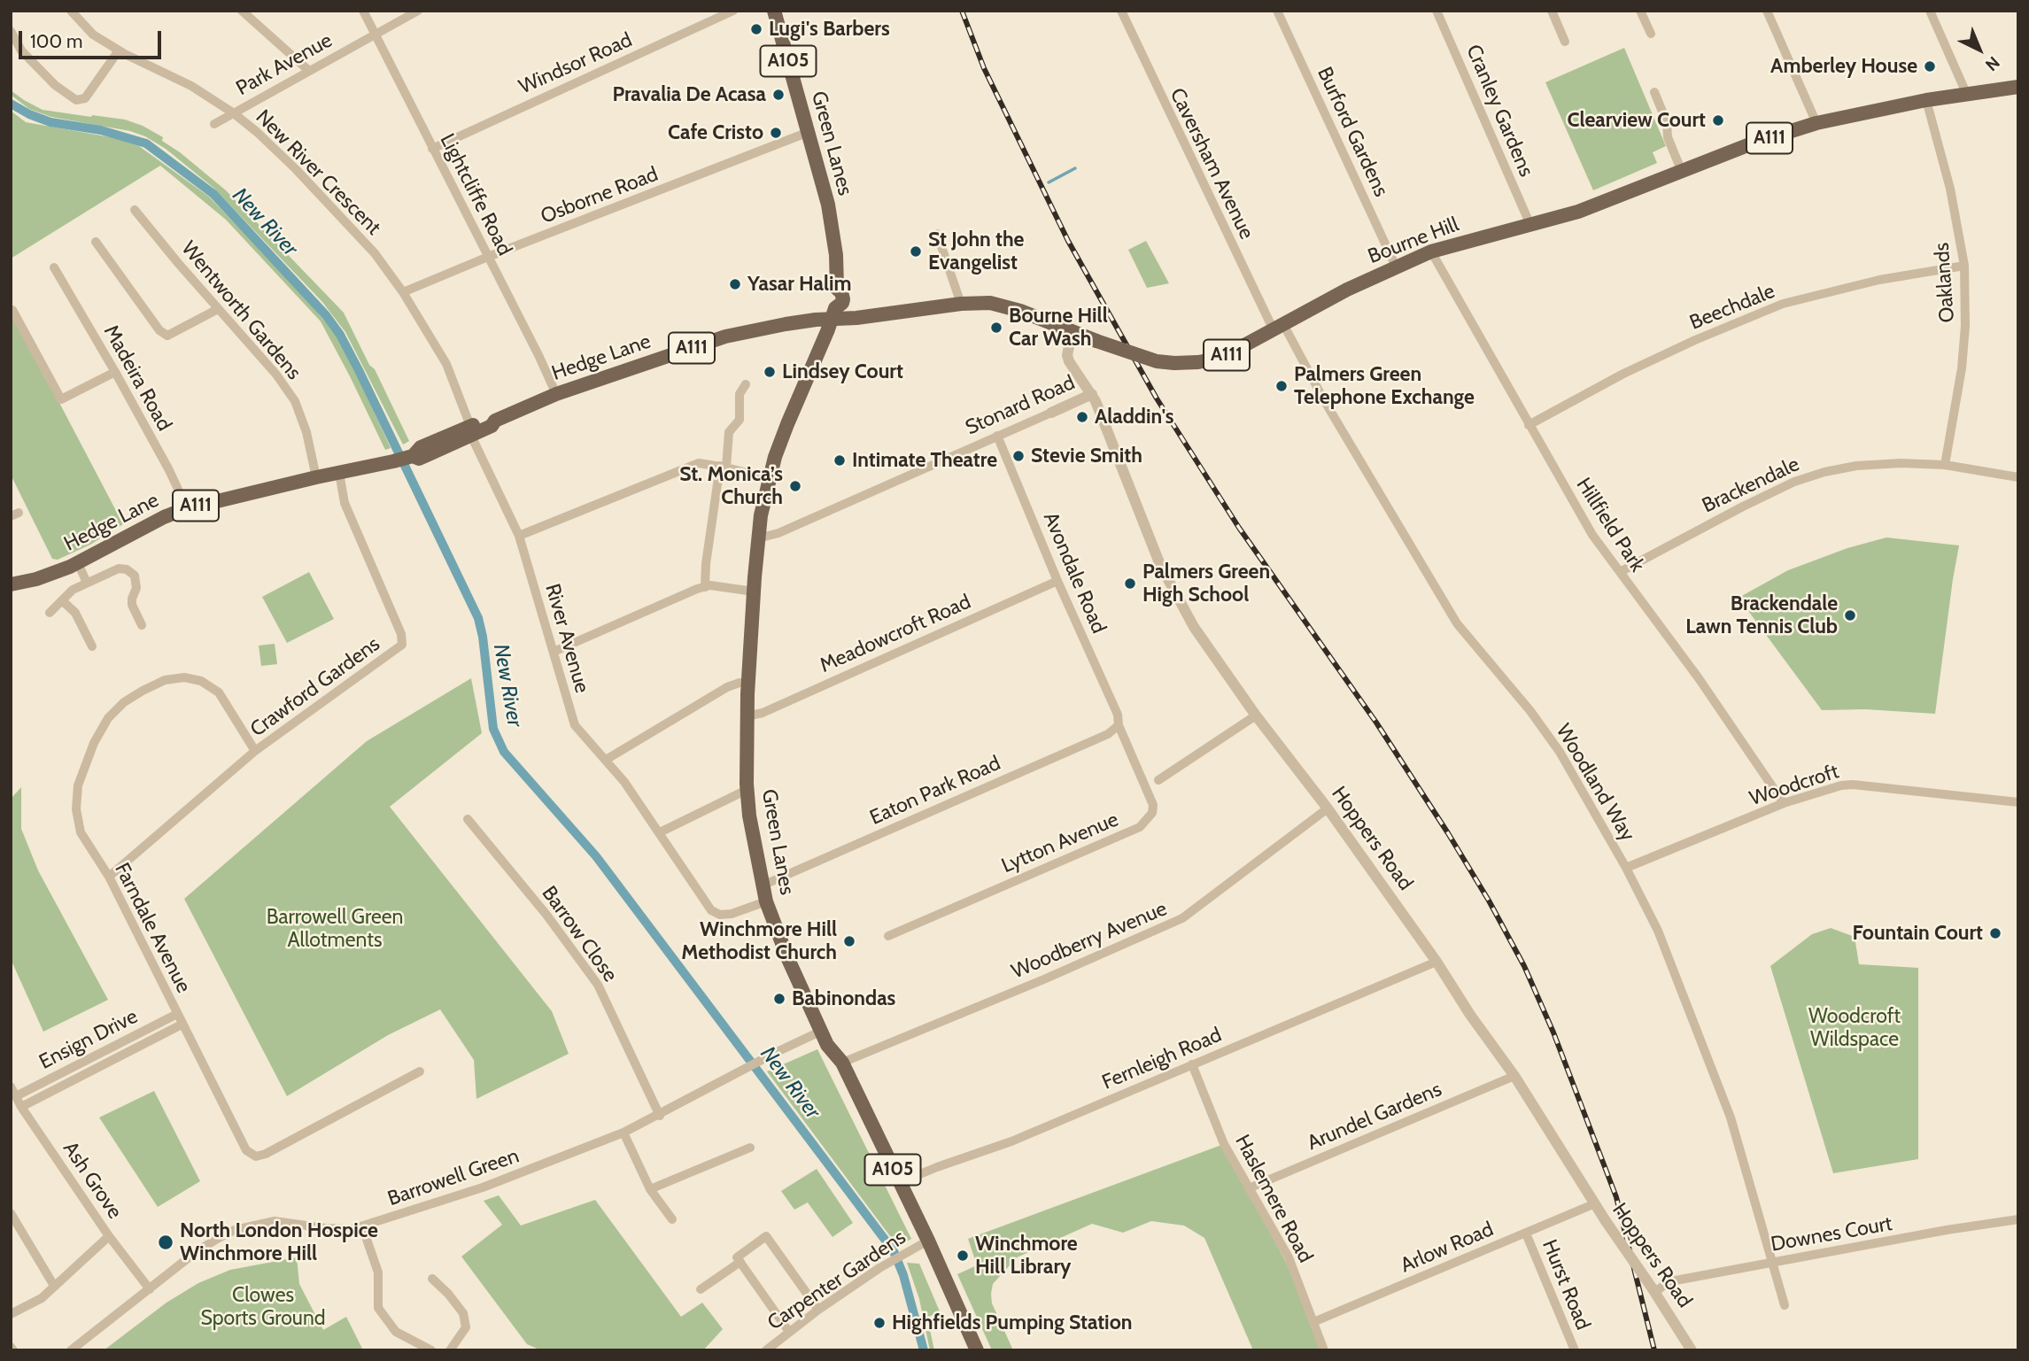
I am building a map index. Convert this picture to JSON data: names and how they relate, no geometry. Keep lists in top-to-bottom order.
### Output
{
  "streets": {
    "main road": [
      "A105",
      "A111",
      "Green Lanes",
      "Bourne Hill",
      "Hedge Lane"
    ],
    "street": [
      "Windsor Road",
      "Park Avenue",
      "Cranley Gardens",
      "Burford Gardens",
      "Caversham Avenue",
      "New River Crescent",
      "Lightcliffe Road",
      "Osborne Road",
      "Oaklands",
      "Beechdale",
      "Wentworth Gardens",
      "Madeira Road",
      "Stonard Road",
      "Brackendale",
      "Hillfield Park",
      "Avondale Road",
      "Meadowcroft Road",
      "River Avenue",
      "Crawford Gardens",
      "Woodland Way",
      "Woodcroft",
      "Eaton Park Road",
      "Hoppers Road",
      "Lytton Avenue",
      "Farndale Avenue",
      "Barrow Close",
      "Woodberry Avenue",
      "Ensign Drive",
      "Fernleigh Road",
      "Arundel Gardens",
      "Barrowell Green",
      "Ash Grove",
      "Haslemere Road",
      "Downes Court",
      "Arlow Road",
      "Carpenter Gardens",
      "Hurst Road"
    ]
  },
  "crossings": [
    ["Windsor Road", "Lightcliffe Road"],
    ["Park Avenue", "New River Crescent"],
    ["Park Avenue", "Lightcliffe Road"],
    ["Cranley Gardens", "Bourne Hill"],
    ["Burford Gardens", "Bourne Hill"],
    ["Green Lanes", "Osborne Road"],
    ["Green Lanes", "Bourne Hill"],
    ["Green Lanes", "Hedge Lane"],
    ["Green Lanes", "Stonard Road"],
    ["Green Lanes", "Meadowcroft Road"],
    ["Green Lanes", "River Avenue"],
    ["Green Lanes", "Eaton Park Road"],
    ["Green Lanes", "Woodberry Avenue"],
    ["Green Lanes", "Fernleigh Road"],
    ["Green Lanes", "Barrowell Green"],
    ["Green Lanes", "Carpenter Gardens"],
    ["Caversham Avenue", "Bourne Hill"],
    ["Caversham Avenue", "Woodland Way"],
    ["New River Crescent", "Osborne Road"],
    ["New River Crescent", "Hedge Lane"],
    ["New River Crescent", "River Avenue"],
    ["Lightcliffe Road", "Osborne Road"],
    ["Lightcliffe Road", "Hedge Lane"],
    ["Bourne Hill", "Oaklands"],
    ["Bourne Hill", "Hedge Lane"],
    ["Bourne Hill", "Hillfield Park"],
    ["Bourne Hill", "Woodland Way"],
    ["Bourne Hill", "Hoppers Road"],
    ["Oaklands", "Beechdale"],
    ["Oaklands", "Brackendale"],
    ["Beechdale", "Hillfield Park"],
    ["Wentworth Gardens", "Hedge Lane"],
    ["Hedge Lane", "Madeira Road"],
    ["Hedge Lane", "River Avenue"],
    ["Hedge Lane", "Crawford Gardens"],
    ["Stonard Road", "Avondale Road"],
    ["Stonard Road", "Hoppers Road"],
    ["Brackendale", "Hillfield Park"],
    ["Hillfield Park", "Woodcroft"],
    ["Avondale Road", "Meadowcroft Road"],
    ["Avondale Road", "Eaton Park Road"],
    ["Avondale Road", "Lytton Avenue"],
    ["Crawford Gardens", "Farndale Avenue"],
    ["Woodland Way", "Woodcroft"],
    ["Woodland Way", "Downes Court"],
    ["Eaton Park Road", "Lytton Avenue"],
    ["Hoppers Road", "Woodberry Avenue"],
    ["Hoppers Road", "Fernleigh Road"],
    ["Hoppers Road", "Arundel Gardens"],
    ["Hoppers Road", "Downes Court"],
    ["Hoppers Road", "Arlow Road"],
    ["Farndale Avenue", "Ensign Drive"],
    ["Barrow Close", "Barrowell Green"],
    ["Ensign Drive", "Ash Grove"],
    ["Fernleigh Road", "Haslemere Road"],
    ["Arundel Gardens", "Haslemere Road"],
    ["Barrowell Green", "Ash Grove"],
    ["Haslemere Road", "Arlow Road"],
    ["Arlow Road", "Hurst Road"]
  ],
  "water": ["New River"],
  "parks": ["Barrowell Green Allotments", "Woodcroft Wildspace", "Clowes Sports Ground"],
  "places": [
    "Lugi's Barbers",
    "Amberley House",
    "Pravalia De Acasa",
    "Clearview Court",
    "Cafe Cristo",
    "St John the Evangelist",
    "Yasar Halim",
    "Bourne Hill Car Wash",
    "Lindsey Court",
    "Palmers Green Telephone Exchange",
    "Aladdin's",
    "Stevie Smith",
    "Intimate Theatre",
    "St. Monica’s Church",
    "Palmers Green High School",
    "Brackendale Lawn Tennis Club",
    "Fountain Court",
    "Winchmore Hill Methodist Church",
    "Babinondas",
    "North London Hospice Winchmore Hill",
    "Winchmore Hill Library",
    "Highfields Pumping Station"
  ],
  "scale_bar": "100 m",
  "north": "bottom right"
}
